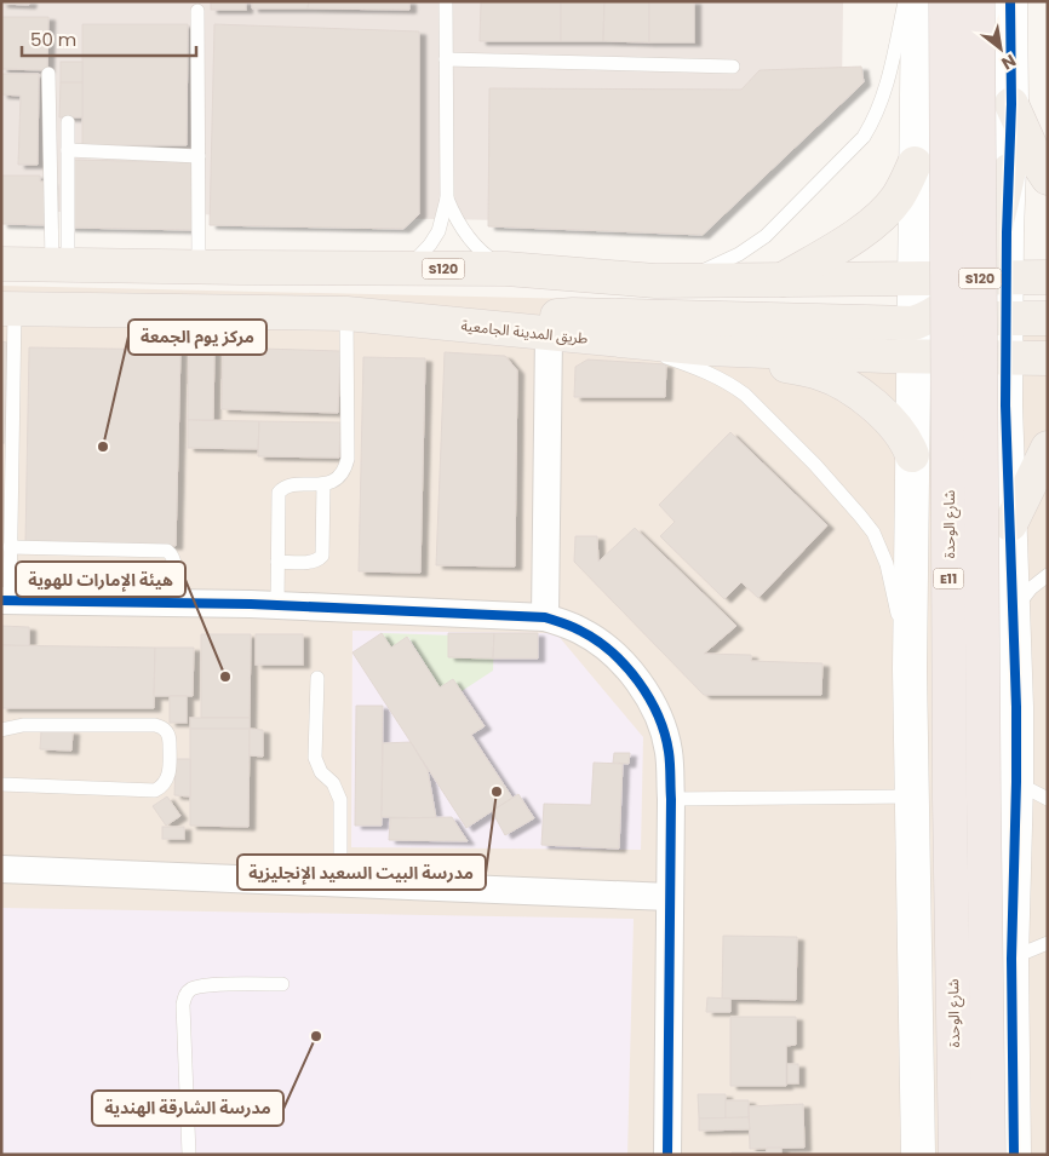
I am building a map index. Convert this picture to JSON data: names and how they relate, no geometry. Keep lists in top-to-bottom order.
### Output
{
  "streets": {
    "highway": ["شارع الوحدة", "E11"],
    "main road": ["S120", "طريق المدينة الجامعية"]
  },
  "places": [
    "مركز يوم الجمعة",
    "هيئة الإمارات للهوية",
    "مدرسة البيت السعيد الإنجليزية",
    "مدرسة الشارقة الهندية"
  ],
  "scale_bar": "50 m",
  "north": "bottom right"
}
